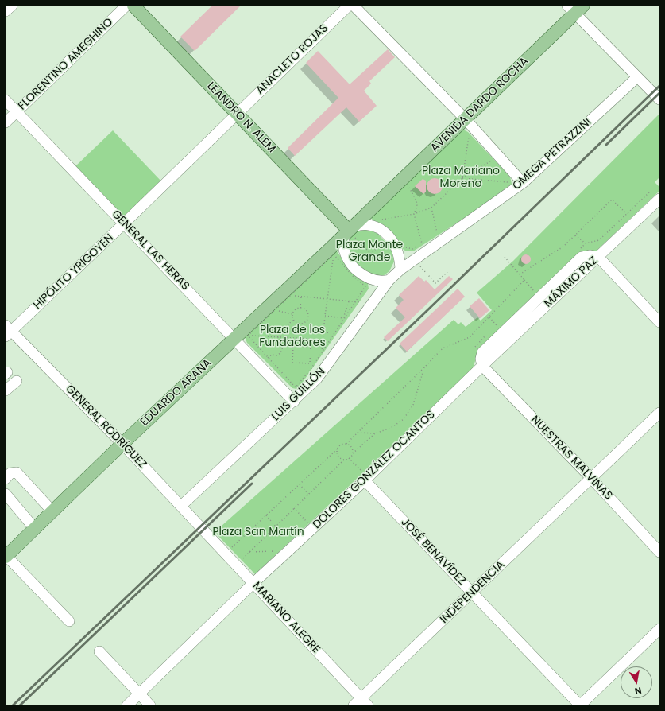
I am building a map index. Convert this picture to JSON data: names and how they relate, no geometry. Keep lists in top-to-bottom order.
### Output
{
  "streets": {
    "main road": ["AVENIDA DARDO ROCHA", "LEANDRO N. ALEM", "EDUARDO ARANA"],
    "street": [
      "ANACLETO ROJAS",
      "FLORENTINO AMEGHINO",
      "OMEGA PETRAZZINI",
      "GENERAL LAS HERAS",
      "HIPÓLITO YRIGOYEN",
      "MÁXIMO PAZ",
      "LUIS GUILLÓN",
      "GENERAL RODRÍGUEZ",
      "NUESTRAS MALVINAS",
      "DOLORES GONZÁLEZ OCANTOS",
      "JOSÉ BENAVÍDEZ",
      "INDEPENDENCIA",
      "MARIANO ALEGRE"
    ]
  },
  "crossings": [
    ["ANACLETO ROJAS", "LEANDRO N. ALEM"],
    ["ANACLETO ROJAS", "HIPÓLITO YRIGOYEN"],
    ["FLORENTINO AMEGHINO", "GENERAL LAS HERAS"],
    ["AVENIDA DARDO ROCHA", "LEANDRO N. ALEM"],
    ["AVENIDA DARDO ROCHA", "EDUARDO ARANA"],
    ["LEANDRO N. ALEM", "HIPÓLITO YRIGOYEN"],
    ["LEANDRO N. ALEM", "EDUARDO ARANA"],
    ["OMEGA PETRAZZINI", "LUIS GUILLÓN"],
    ["GENERAL LAS HERAS", "HIPÓLITO YRIGOYEN"],
    ["GENERAL LAS HERAS", "EDUARDO ARANA"],
    ["GENERAL LAS HERAS", "LUIS GUILLÓN"],
    ["HIPÓLITO YRIGOYEN", "GENERAL RODRÍGUEZ"],
    ["MÁXIMO PAZ", "NUESTRAS MALVINAS"],
    ["MÁXIMO PAZ", "DOLORES GONZÁLEZ OCANTOS"],
    ["EDUARDO ARANA", "GENERAL RODRÍGUEZ"],
    ["LUIS GUILLÓN", "GENERAL RODRÍGUEZ"],
    ["GENERAL RODRÍGUEZ", "MARIANO ALEGRE"],
    ["NUESTRAS MALVINAS", "DOLORES GONZÁLEZ OCANTOS"],
    ["NUESTRAS MALVINAS", "INDEPENDENCIA"],
    ["DOLORES GONZÁLEZ OCANTOS", "JOSÉ BENAVÍDEZ"],
    ["DOLORES GONZÁLEZ OCANTOS", "MARIANO ALEGRE"],
    ["JOSÉ BENAVÍDEZ", "INDEPENDENCIA"],
    ["INDEPENDENCIA", "MARIANO ALEGRE"]
  ],
  "parks": [
    "Plaza Mariano Moreno",
    "Plaza Monte Grande",
    "Plaza de los Fundadores",
    "Plaza San Martín"
  ],
  "north": "bottom"
}
